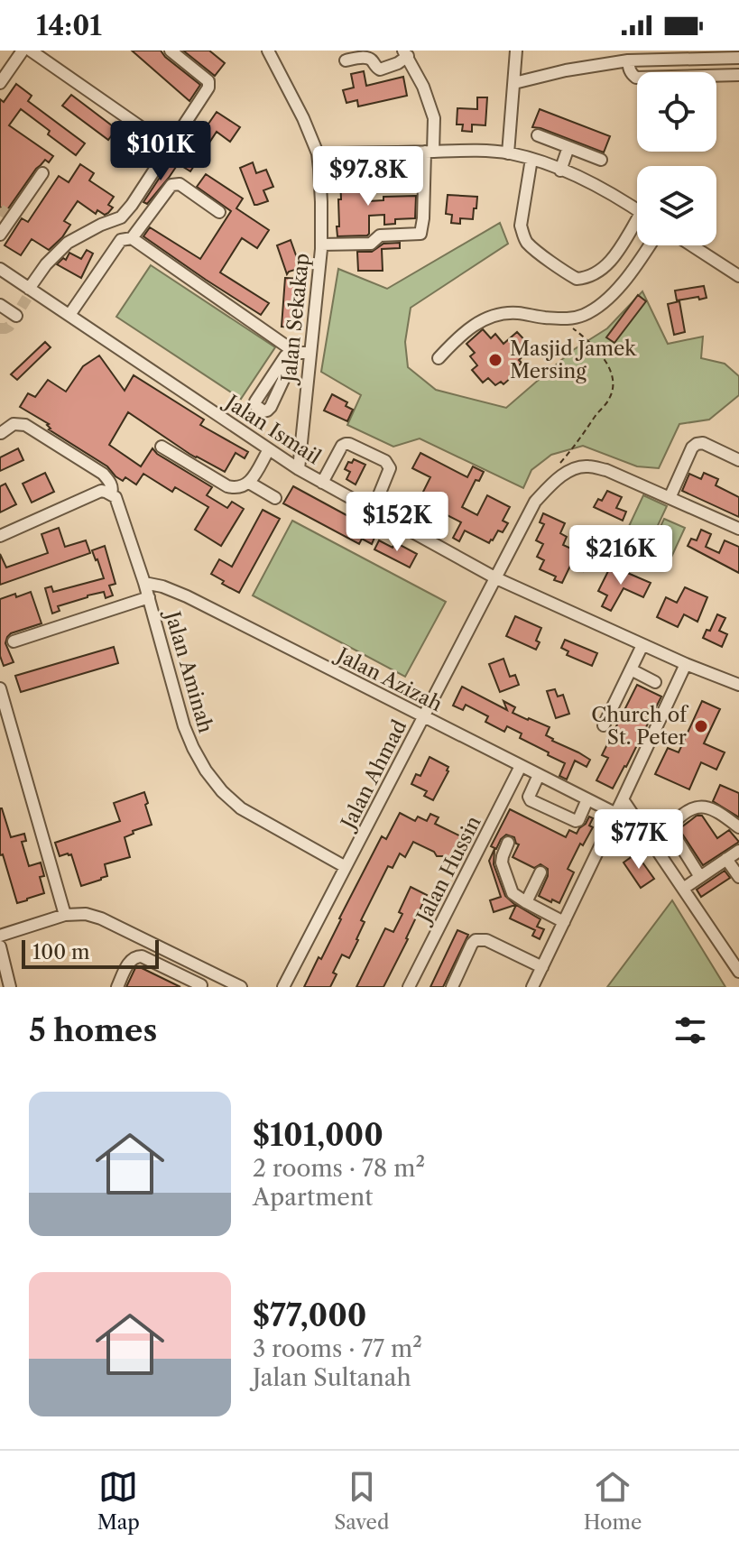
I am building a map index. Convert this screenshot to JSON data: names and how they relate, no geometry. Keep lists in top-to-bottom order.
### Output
{
  "streets": {
    "street": [
      "Jalan Sekakap",
      "Jalan Ismail",
      "Jalan Aminah",
      "Jalan Azizah",
      "Jalan Ahmad",
      "Jalan Hussin"
    ]
  },
  "crossings": [
    ["Jalan Sekakap", "Jalan Ismail"],
    ["Jalan Ismail", "Jalan Ahmad"],
    ["Jalan Aminah", "Jalan Azizah"],
    ["Jalan Aminah", "Jalan Ahmad"],
    ["Jalan Azizah", "Jalan Ahmad"],
    ["Jalan Azizah", "Jalan Hussin"]
  ],
  "places": ["Masjid Jamek Mersing", "Church of St. Peter"],
  "scale_bar": "100 m",
  "page": {
    "status": "14:01",
    "price": [
      "$101K",
      "$97.8K",
      "$152K",
      "$216K",
      "$77K"
    ],
    "scale": "100 m",
    "heading": "5 homes",
    "list": [
      {
        "name": "$101,000",
        "note": "2 rooms · 78 m² · Apartment"
      },
      {
        "name": "$77,000",
        "note": "3 rooms · 77 m² · Jalan Sultanah"
      }
    ],
    "tabs": ["Map", "Saved", "Home"]
  }
}
